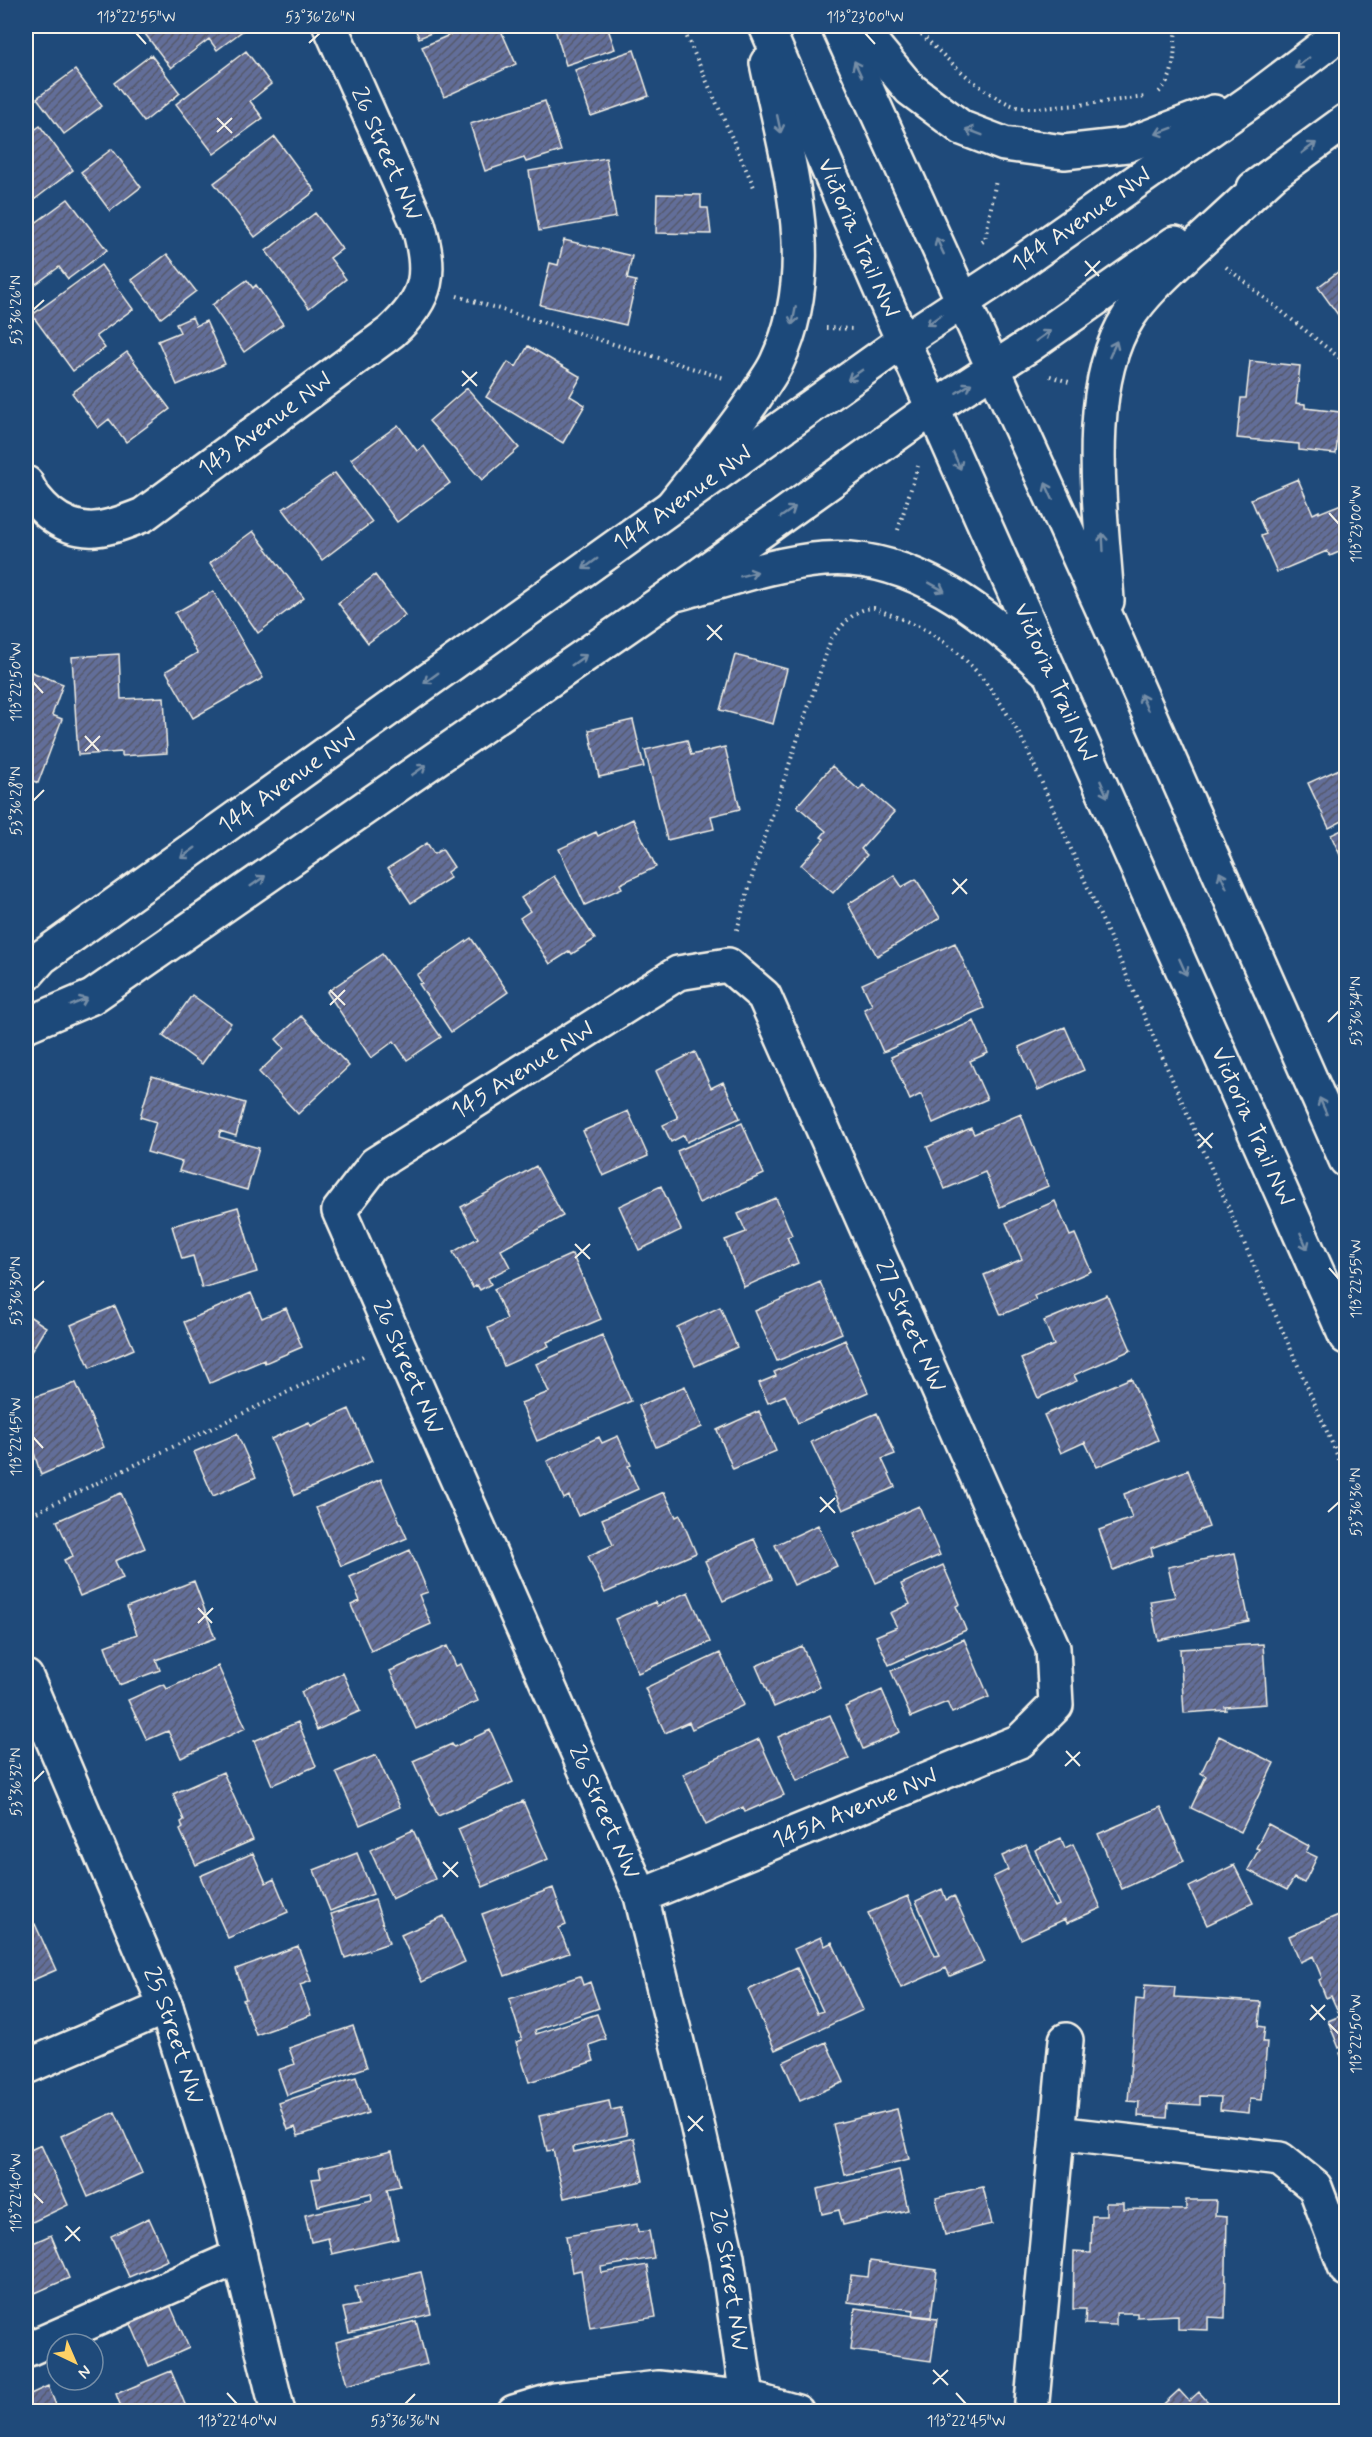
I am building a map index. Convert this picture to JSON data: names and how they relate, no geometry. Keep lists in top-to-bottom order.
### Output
{
  "streets": {
    "street": [
      "26 Street NW",
      "144 Avenue NW",
      "Victoria Trail NW",
      "143 Avenue NW",
      "145 Avenue NW",
      "27 Street NW",
      "145A Avenue NW",
      "25 Street NW"
    ]
  },
  "crossings": [
    ["26 Street NW", "143 Avenue NW"],
    ["26 Street NW", "145 Avenue NW"],
    ["26 Street NW", "145A Avenue NW"],
    ["144 Avenue NW", "Victoria Trail NW"],
    ["145 Avenue NW", "27 Street NW"],
    ["27 Street NW", "145A Avenue NW"]
  ],
  "north": "bottom right",
  "coordinates": [
    "113°22'55\"W",
    "53°36'26\"N",
    "113°23'00\"W",
    "113°22'50\"W",
    "53°36'28\"N",
    "53°36'34\"N",
    "53°36'30\"N",
    "113°22'45\"W",
    "53°36'36\"N",
    "53°36'32\"N",
    "113°22'40\"W"
  ]
}
